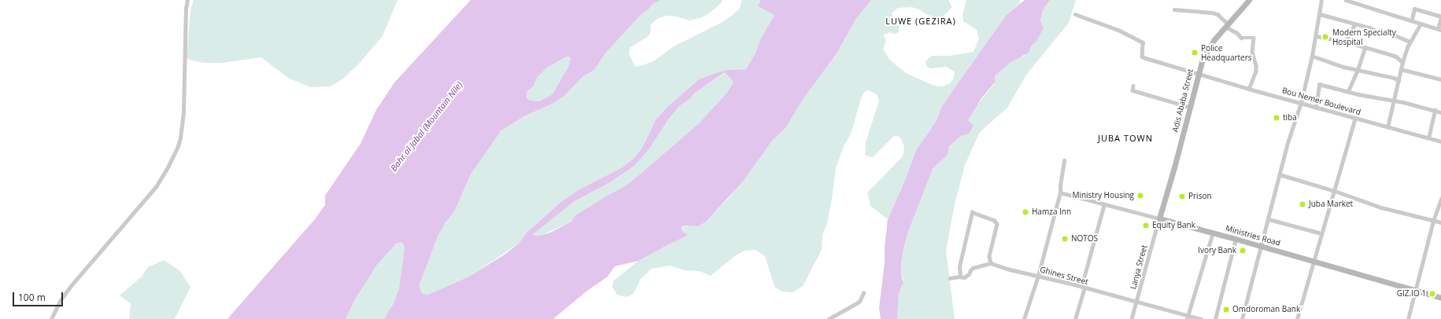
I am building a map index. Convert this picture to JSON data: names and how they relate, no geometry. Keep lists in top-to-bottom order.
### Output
{
  "streets": {
    "street": [
      "Adis Ababa Street",
      "Bou Nemer Boulevard",
      "Ministries Road",
      "Lanya Street",
      "Ghines Street"
    ]
  },
  "crossings": [
    ["Adis Ababa Street", "Bou Nemer Boulevard"],
    ["Adis Ababa Street", "Ministries Road"],
    ["Adis Ababa Street", "Lanya Street"],
    ["Ministries Road", "Lanya Street"],
    ["Lanya Street", "Ghines Street"]
  ],
  "districts": ["LUWE (GEZIRA)", "JUBA TOWN"],
  "water": ["Bahr al Jabal (Mountain Nile)"],
  "places": [
    "Modern Specialty Hospital",
    "Police Headquarters",
    "tiba",
    "Ministry Housing",
    "Prison",
    "Juba Market",
    "Hamza Inn",
    "Equity Bank",
    "NOTOS",
    "Ivory Bank",
    "GIZ.IO 1",
    "Omdoroman Bank"
  ],
  "scale_bar": "100 m"
}
